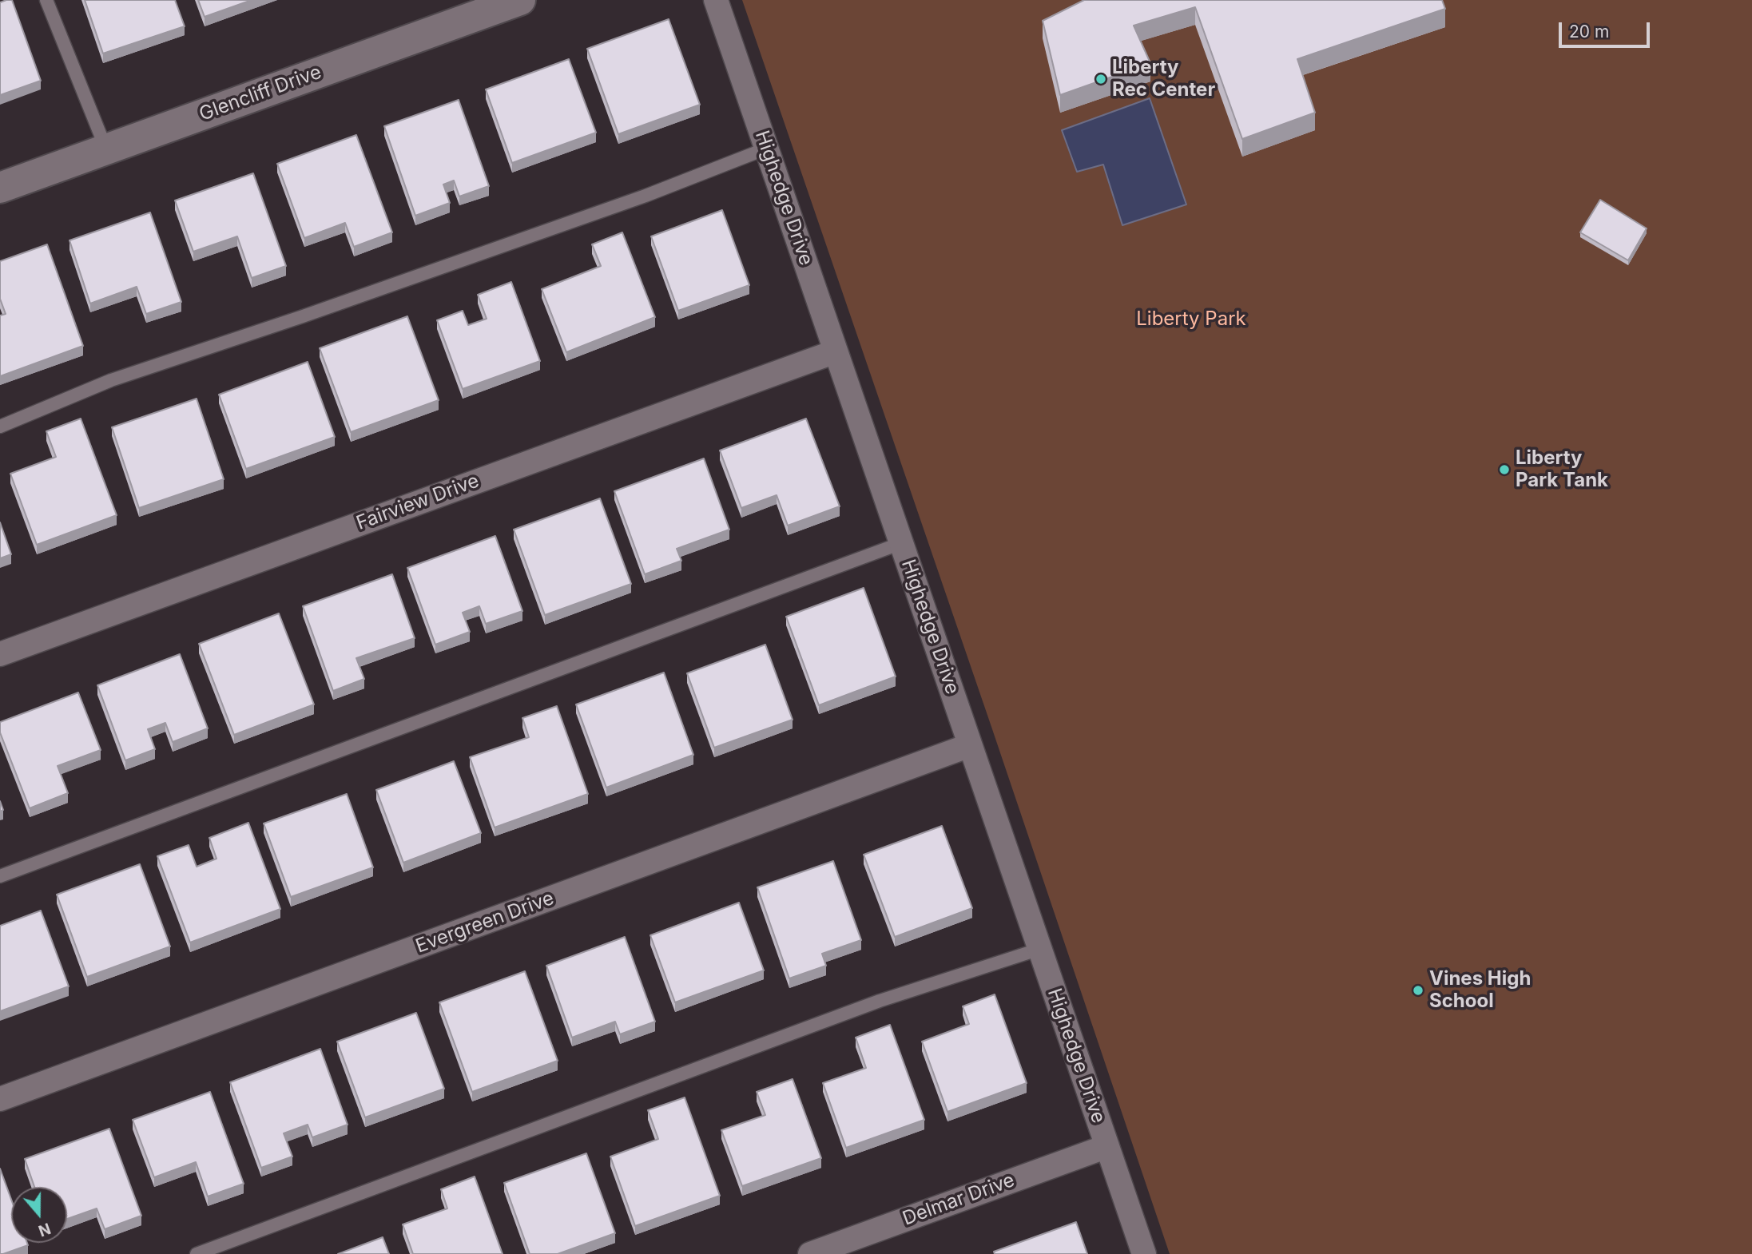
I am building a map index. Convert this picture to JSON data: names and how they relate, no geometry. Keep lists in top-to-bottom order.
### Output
{
  "streets": {
    "street": [
      "Glencliff Drive",
      "Highedge Drive",
      "Fairview Drive",
      "Evergreen Drive",
      "Delmar Drive"
    ]
  },
  "crossings": [
    ["Highedge Drive", "Fairview Drive"],
    ["Highedge Drive", "Evergreen Drive"],
    ["Highedge Drive", "Delmar Drive"]
  ],
  "parks": ["Liberty Park"],
  "places": ["Liberty Rec Center", "Liberty Park Tank", "Vines High School"],
  "scale_bar": "20 m",
  "north": "bottom"
}
